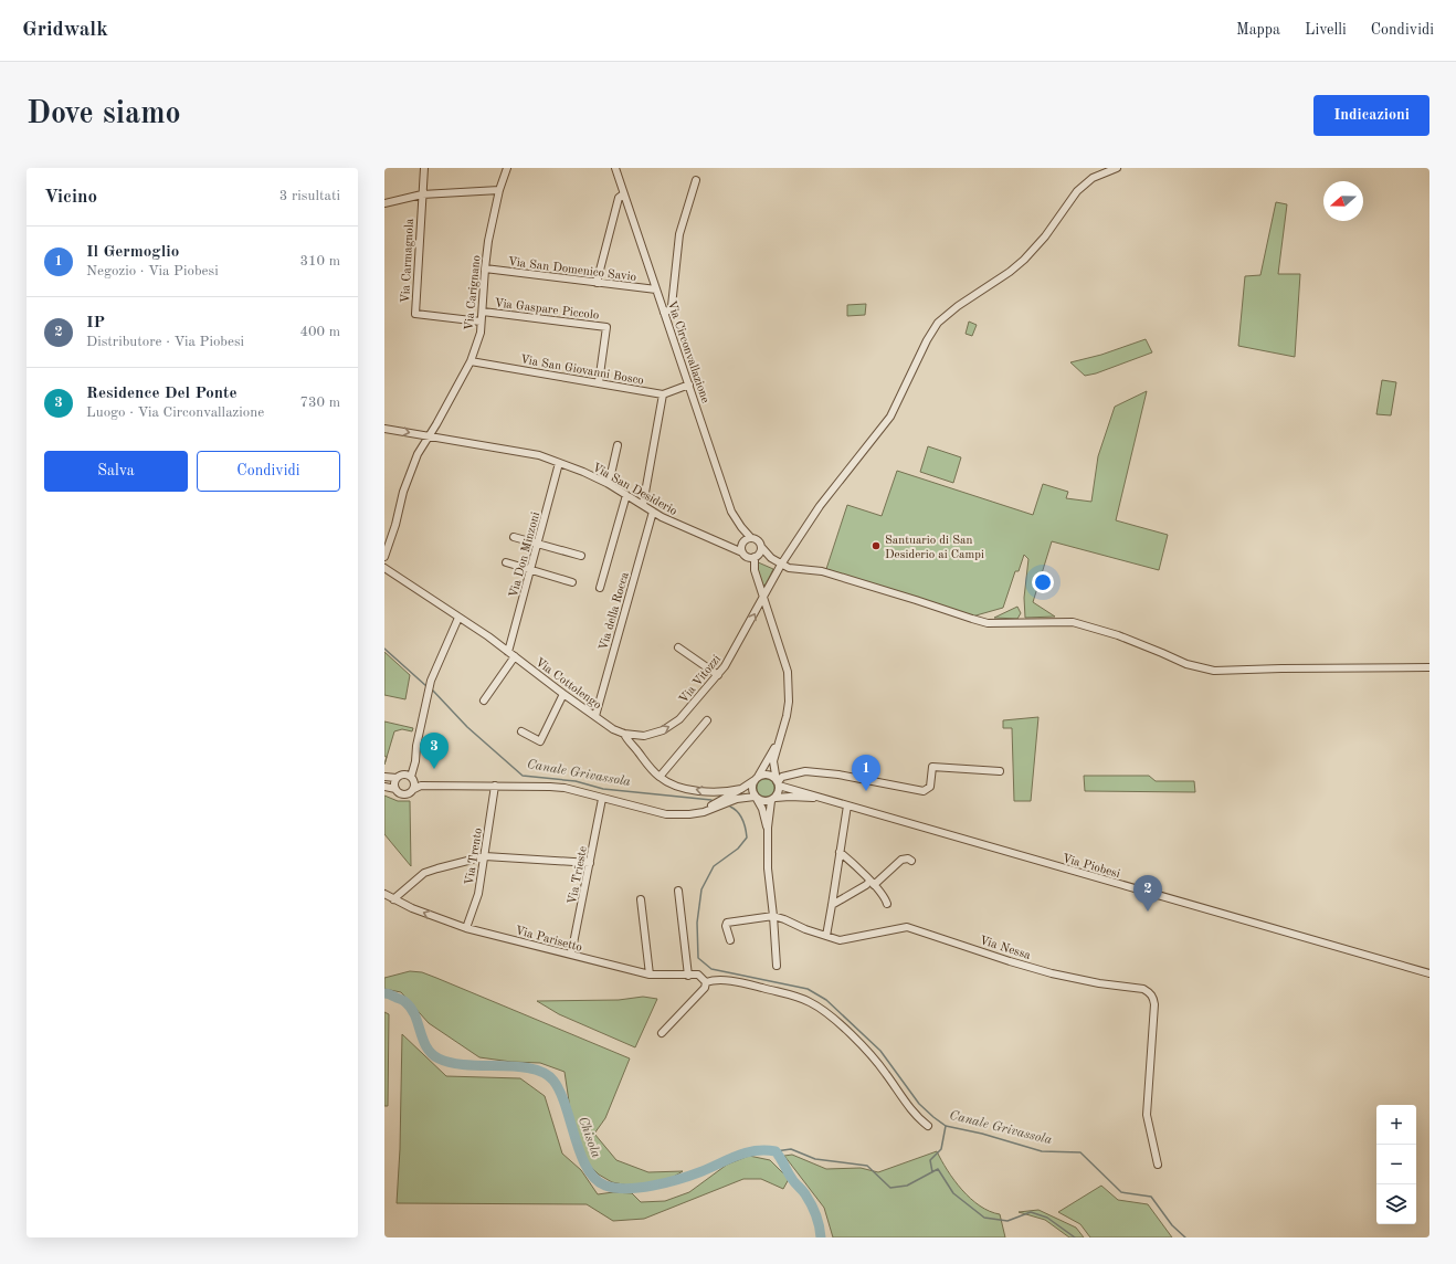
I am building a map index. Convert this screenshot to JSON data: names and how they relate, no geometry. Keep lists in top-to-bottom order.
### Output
{
  "streets": {
    "street": [
      "Via Carmagnola",
      "Via San Domenico Savio",
      "Via Carignano",
      "Via Gaspare Piccolo",
      "Via Circonvallazione",
      "Via San Giovanni Bosco",
      "Via San Desiderio",
      "Via Don Minzoni",
      "Via della Rocca",
      "Via Vitozzi",
      "Via Cottolengo",
      "Via Trento",
      "Via Piobesi",
      "Via Trieste",
      "Via Parisetto",
      "Via Nessa"
    ]
  },
  "crossings": [
    ["Via Carmagnola", "Via Carignano"],
    ["Via San Domenico Savio", "Via Carignano"],
    ["Via San Domenico Savio", "Via Circonvallazione"],
    ["Via Carignano", "Via Gaspare Piccolo"],
    ["Via Carignano", "Via San Giovanni Bosco"],
    ["Via Carignano", "Via San Desiderio"],
    ["Via Gaspare Piccolo", "Via San Giovanni Bosco"],
    ["Via San Desiderio", "Via Don Minzoni"],
    ["Via San Desiderio", "Via della Rocca"],
    ["Via Don Minzoni", "Via Cottolengo"],
    ["Via della Rocca", "Via Cottolengo"],
    ["Via Vitozzi", "Via Cottolengo"],
    ["Via Trento", "Via Parisetto"],
    ["Via Trieste", "Via Parisetto"]
  ],
  "water": ["Canale Grivassola", "Chisola"],
  "places": ["Santuario di San Desiderio ai Campi"],
  "north": "left",
  "page": {
    "header": "Gridwalk",
    "nav": ["Mappa", "Livelli", "Condividi"],
    "buttons": [
      "Indicazioni",
      ["Salva", "Condividi"]
    ],
    "title": "Dove siamo",
    "heading": ["Vicino", "3 risultati"],
    "list": [
      {
        "mark": "1",
        "name": "Il Germoglio",
        "note": "Negozio · Via Piobesi",
        "value": "310 m"
      },
      {
        "mark": "2",
        "name": "IP",
        "note": "Distributore · Via Piobesi",
        "value": "400 m"
      },
      {
        "mark": "3",
        "name": "Residence Del Ponte",
        "note": "Luogo · Via Circonvallazione",
        "value": "730 m"
      }
    ],
    "pins": ["3", "1", "2"],
    "map_buttons": ["+", "−"]
  }
}
